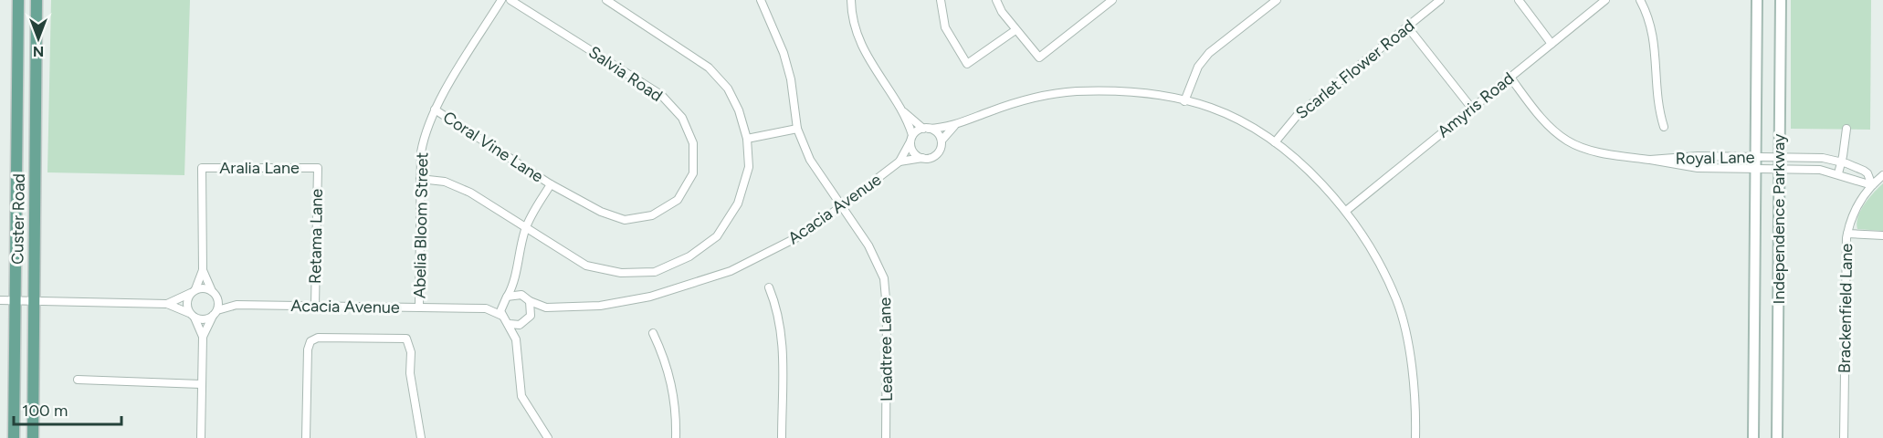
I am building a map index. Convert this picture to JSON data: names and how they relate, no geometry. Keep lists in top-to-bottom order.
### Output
{
  "streets": {
    "main road": ["Custer Road", "Independence Parkway"],
    "street": [
      "Scarlet Flower Road",
      "Salvia Road",
      "Amyris Road",
      "Coral Vine Lane",
      "Royal Lane",
      "Aralia Lane",
      "Acacia Avenue",
      "Abelia Bloom Street",
      "Retama Lane",
      "Brackenfield Lane",
      "Leadtree Lane"
    ]
  },
  "crossings": [
    ["Salvia Road", "Coral Vine Lane"],
    ["Amyris Road", "Royal Lane"],
    ["Coral Vine Lane", "Abelia Bloom Street"],
    ["Royal Lane", "Independence Parkway"],
    ["Royal Lane", "Brackenfield Lane"],
    ["Aralia Lane", "Retama Lane"],
    ["Acacia Avenue", "Abelia Bloom Street"],
    ["Acacia Avenue", "Retama Lane"],
    ["Acacia Avenue", "Leadtree Lane"]
  ],
  "scale_bar": "100 m",
  "north": "bottom"
}
